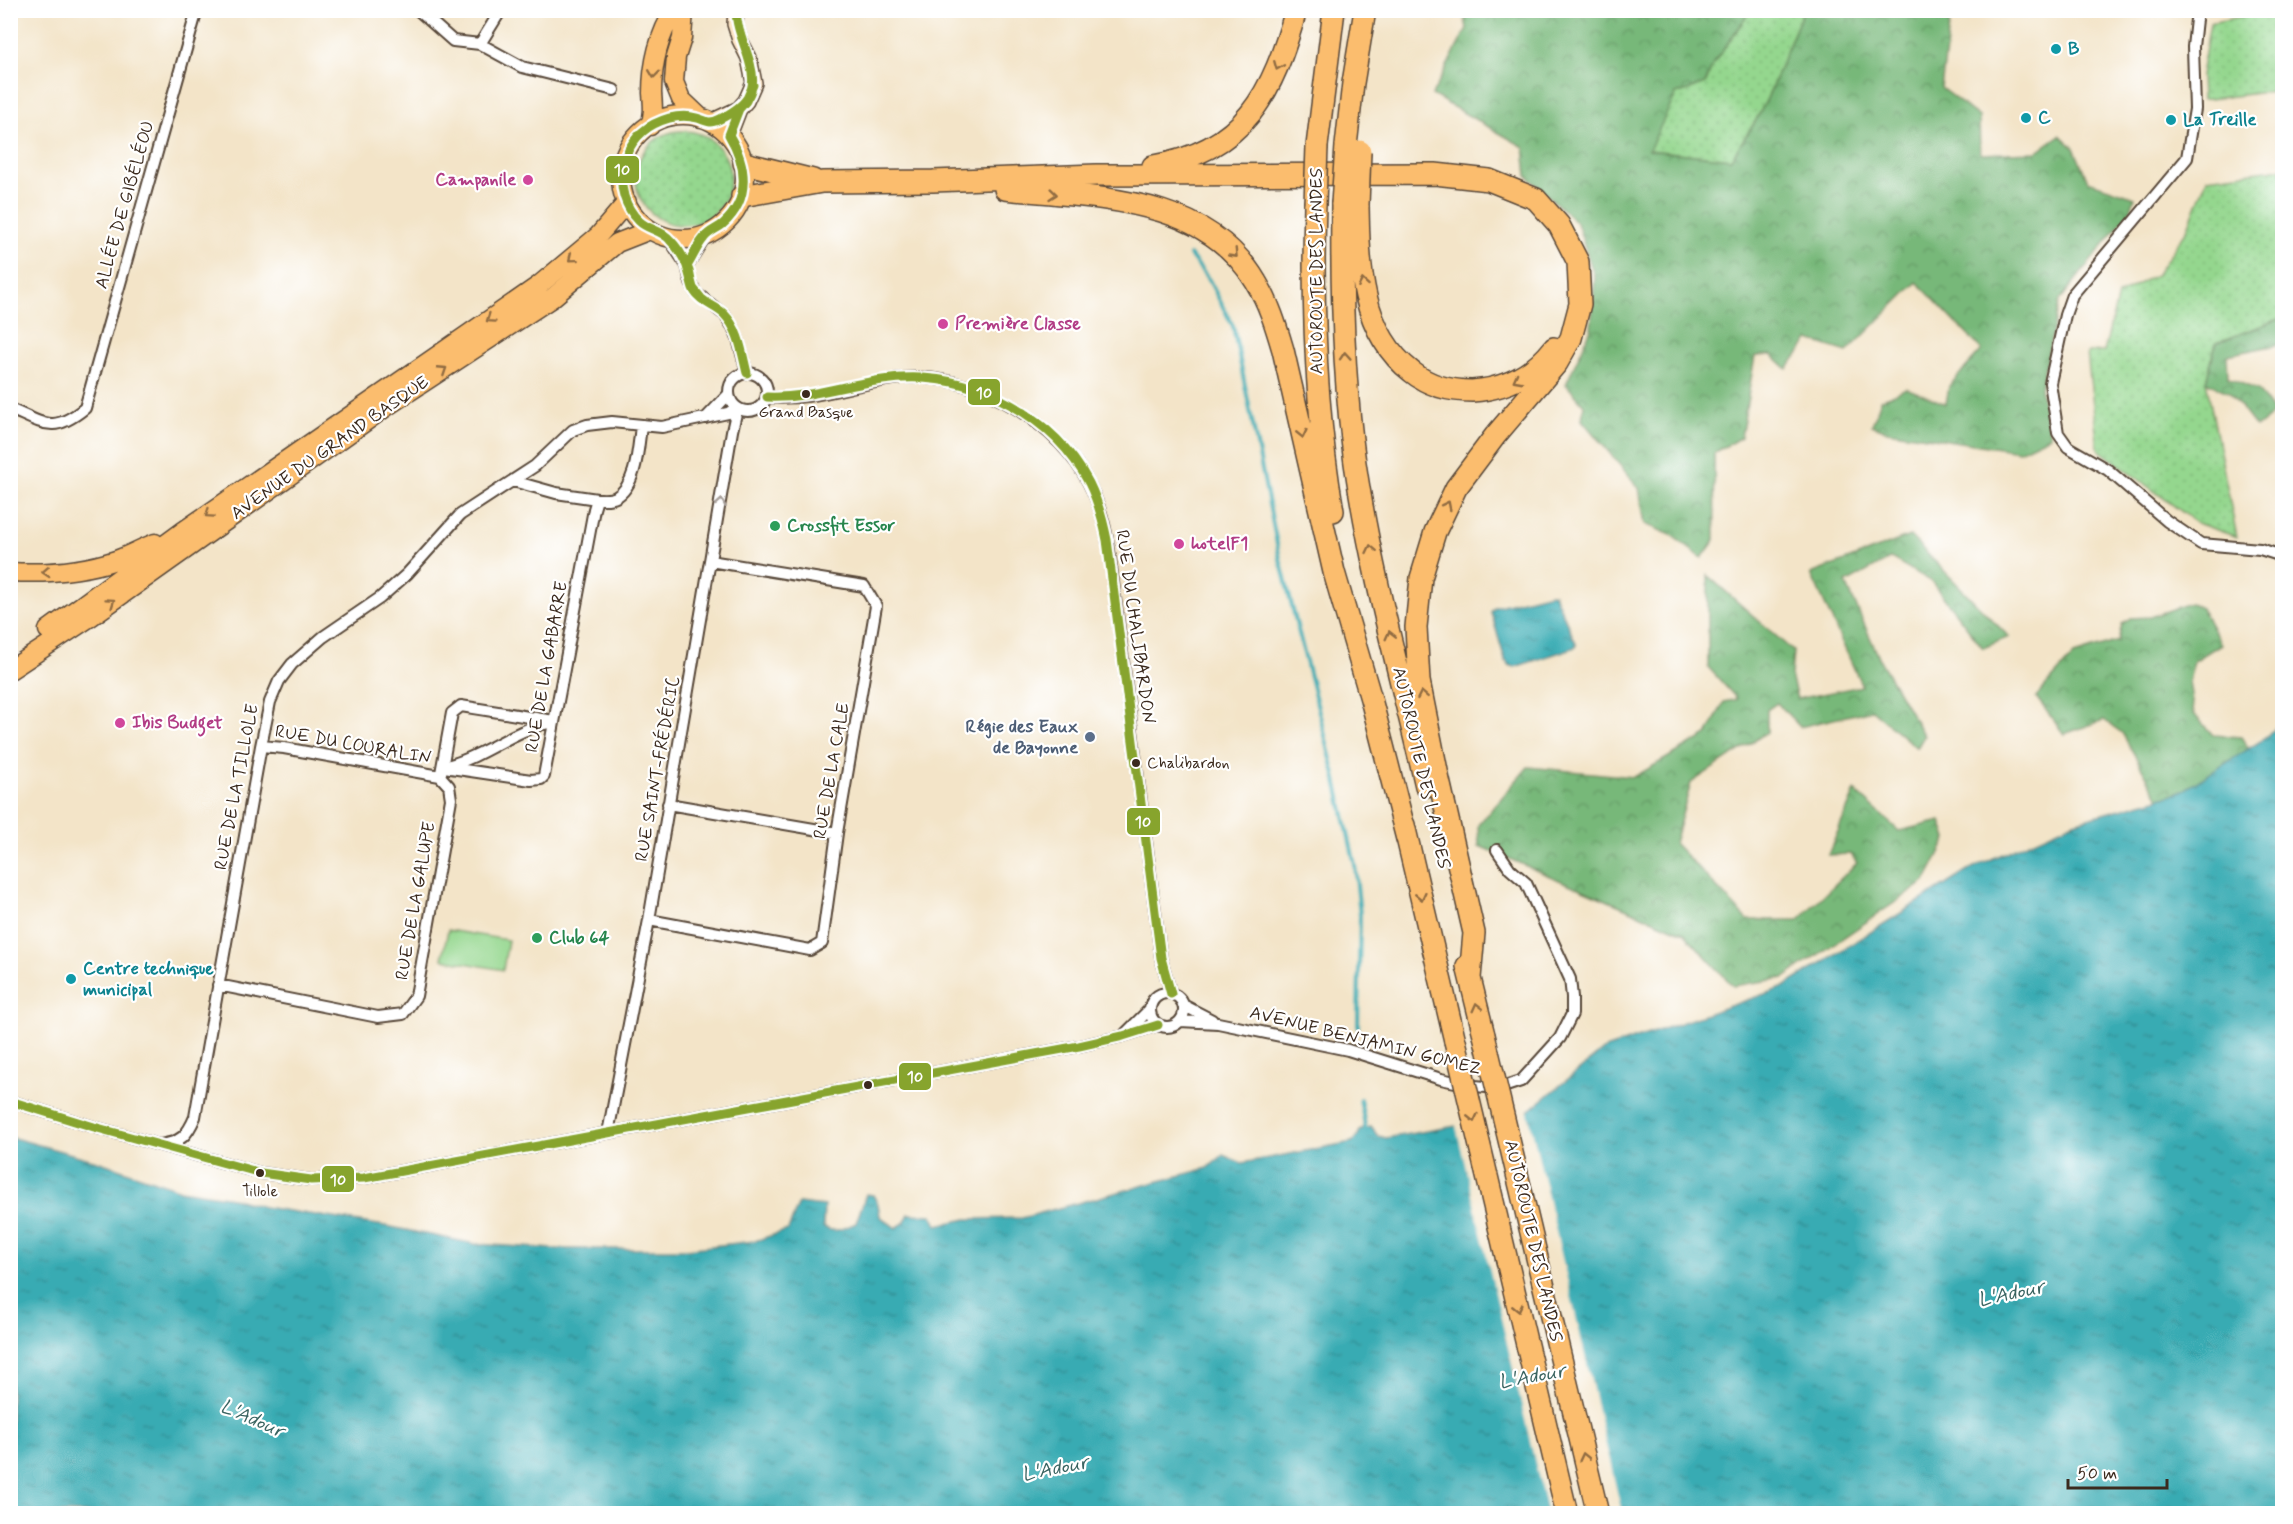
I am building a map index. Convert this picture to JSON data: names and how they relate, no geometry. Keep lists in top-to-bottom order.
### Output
{
  "streets": {
    "highway": ["AUTOROUTE DES LANDES"],
    "main road": ["AVENUE DU GRAND BASQUE"],
    "street": [
      "ALLÉE DE GIBÉLÉOU",
      "RUE DU CHALIBARDON",
      "RUE DE LA GABARRE",
      "RUE DU COURALIN",
      "RUE SAINT-FRÉDÉRIC",
      "RUE DE LA CALE",
      "RUE DE LA TILLOLE",
      "RUE DE LA GALUPE",
      "AVENUE BENJAMIN GOMEZ"
    ]
  },
  "crossings": [
    ["RUE DU CHALIBARDON", "RUE SAINT-FRÉDÉRIC"],
    ["RUE DU CHALIBARDON", "RUE DE LA TILLOLE"],
    ["RUE DU CHALIBARDON", "AVENUE BENJAMIN GOMEZ"],
    ["RUE DE LA GABARRE", "RUE DU COURALIN"],
    ["RUE DE LA GABARRE", "RUE DE LA GALUPE"],
    ["RUE DU COURALIN", "RUE DE LA TILLOLE"],
    ["RUE DU COURALIN", "RUE DE LA GALUPE"],
    ["RUE SAINT-FRÉDÉRIC", "RUE DE LA CALE"],
    ["RUE SAINT-FRÉDÉRIC", "RUE DE LA TILLOLE"],
    ["RUE DE LA TILLOLE", "RUE DE LA GALUPE"]
  ],
  "water": ["L'Adour"],
  "places": [
    "B",
    "C",
    "La Treille",
    "Campanile",
    "Première Classe",
    "Grand Basque",
    "Crossfit Essor",
    "hotelF1",
    "Ibis Budget",
    "Régie des Eaux de Bayonne",
    "Chalibardon",
    "Club 64",
    "Centre technique municipal",
    "Tillole"
  ],
  "lines": ["transit line 10"],
  "scale_bar": "50 m"
}
